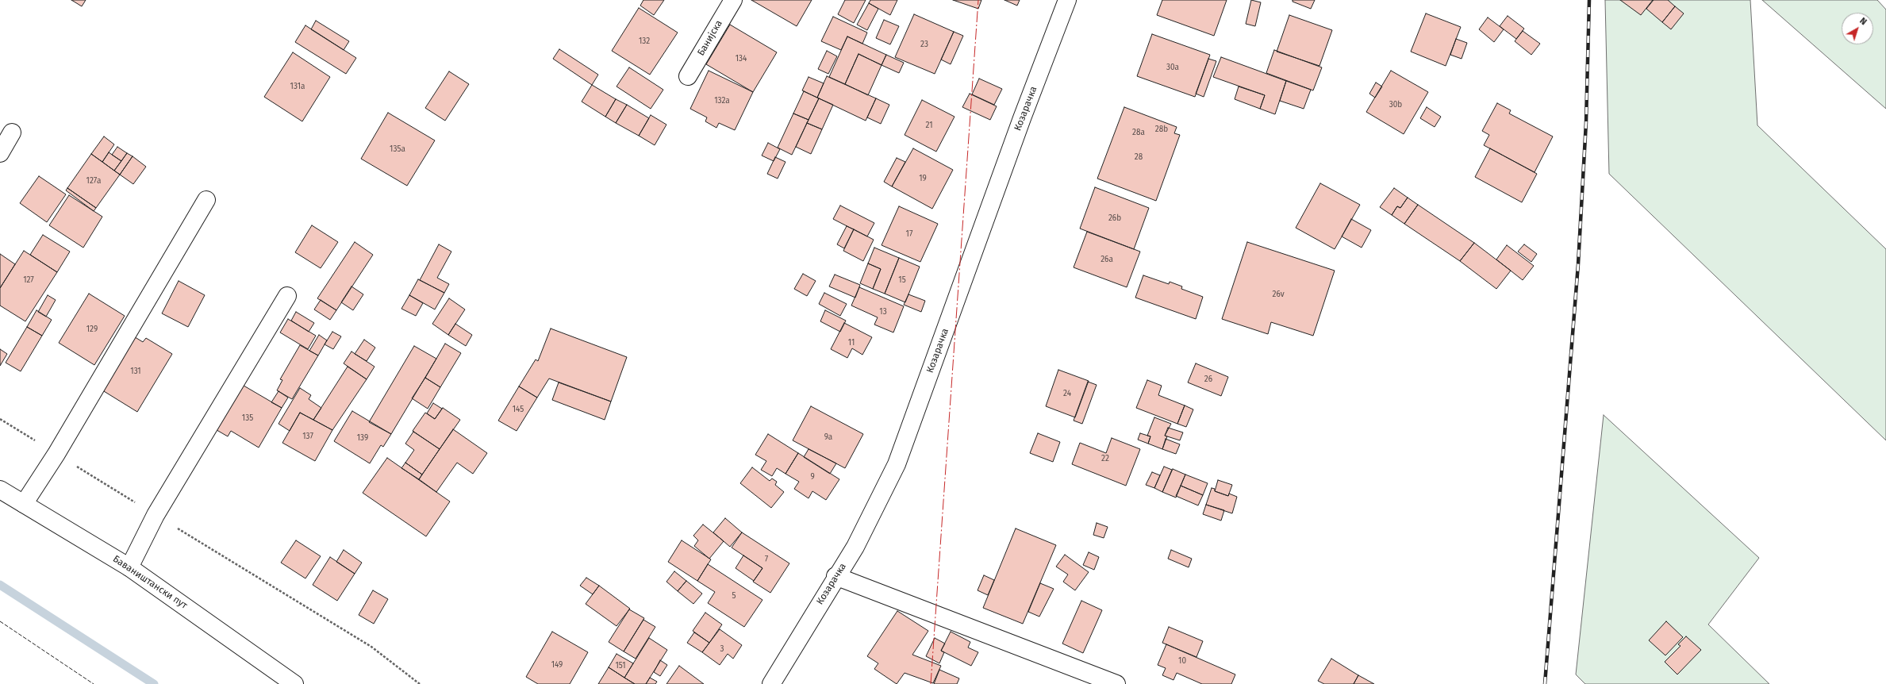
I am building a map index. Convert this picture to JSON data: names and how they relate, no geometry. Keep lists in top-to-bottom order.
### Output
{
  "streets": {
    "street": ["Банијска", "Козарачка", "Баваништански пут"]
  },
  "house_numbers": [
    "132",
    "23",
    "134",
    "30a",
    "131a",
    "132a",
    "30b",
    "21",
    "28b",
    "28a",
    "135a",
    "28",
    "19",
    "127a",
    "26b",
    "17",
    "26a",
    "127",
    "15",
    "26v",
    "13",
    "129",
    "11",
    "131",
    "26",
    "24",
    "145",
    "135",
    "137",
    "9a",
    "139",
    "22",
    "9",
    "7",
    "5",
    "3",
    "10",
    "149",
    "151"
  ],
  "north": "top right"
}
